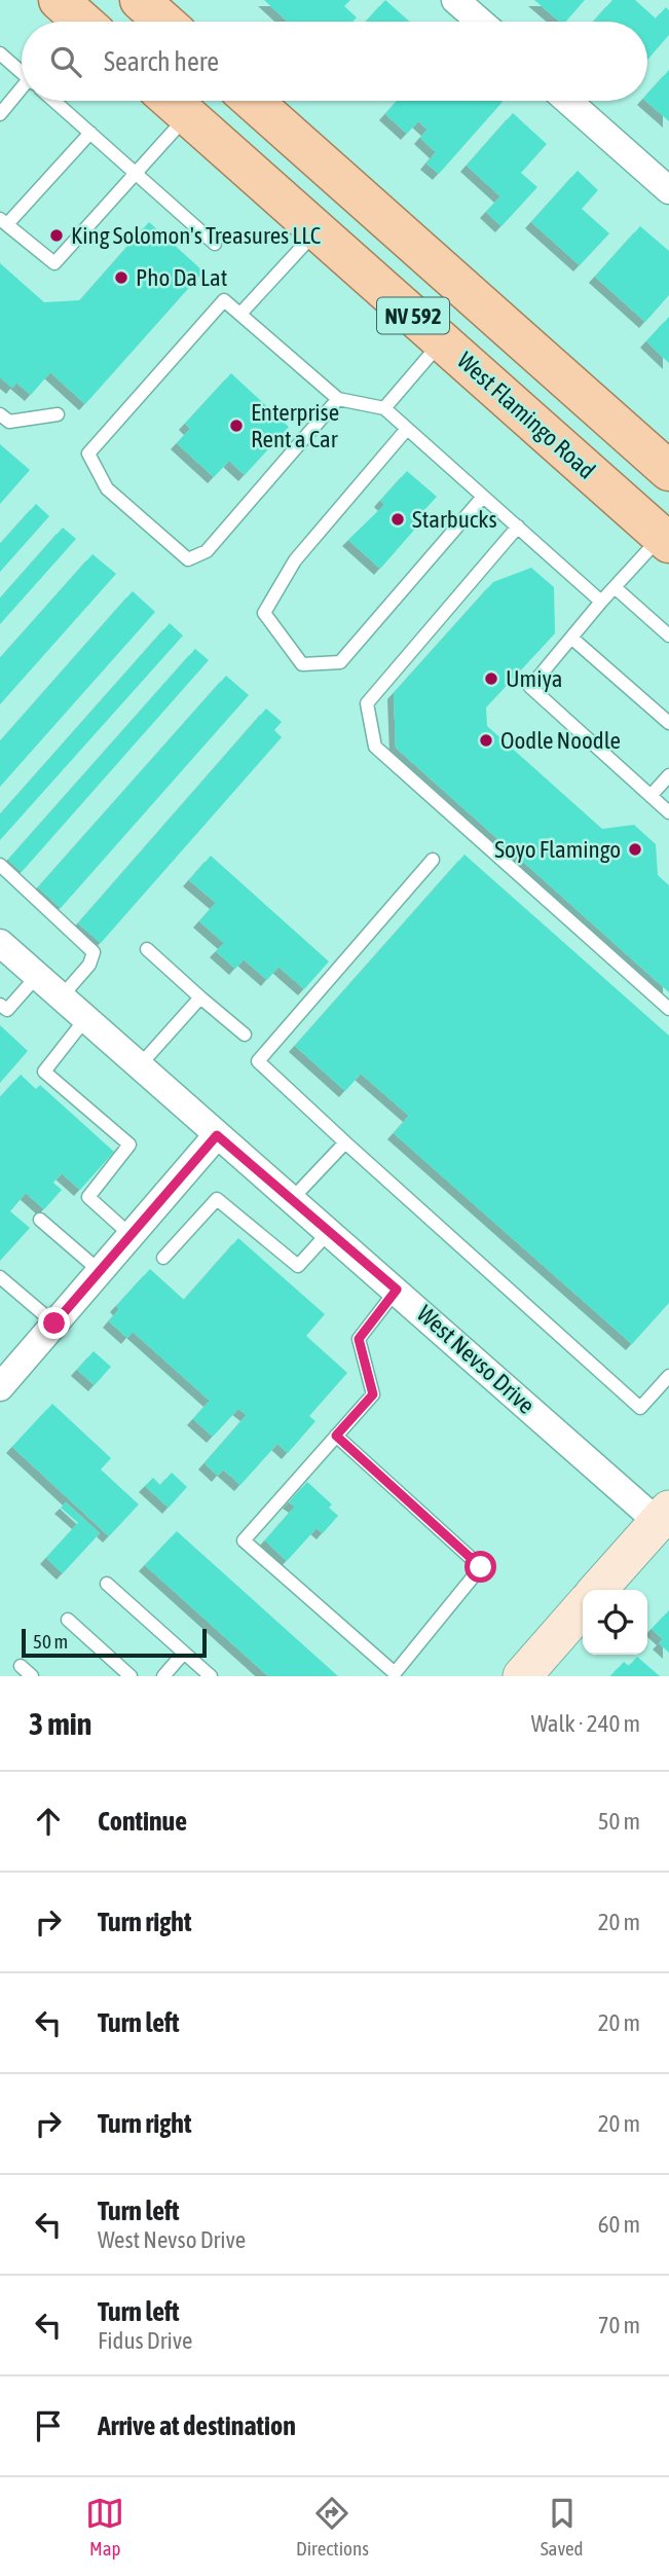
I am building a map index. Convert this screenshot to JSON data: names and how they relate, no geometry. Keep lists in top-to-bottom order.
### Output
{
  "streets": {
    "main road": ["NV 592", "West Flamingo Road"],
    "street": ["West Nevso Drive"]
  },
  "places": [
    "King Solomon's Treasures LLC",
    "Pho Da Lat",
    "Enterprise Rent a Car",
    "Starbucks",
    "Umiya",
    "Oodle Noodle",
    "Soyo Flamingo"
  ],
  "scale_bar": "50 m",
  "page": {
    "search": "Search here",
    "scale": "50 m",
    "heading": ["3 min", "Walk · 240 m"],
    "list": [
      ["Continue", "50 m"],
      ["Turn right", "20 m"],
      ["Turn left", "20 m"],
      ["Turn right", "20 m"],
      ["Turn left", "West Nevso Drive", "60 m"],
      ["Turn left", "Fidus Drive", "70 m"],
      "Arrive at destination"
    ],
    "nav": ["Map", "Directions", "Saved"]
  }
}
